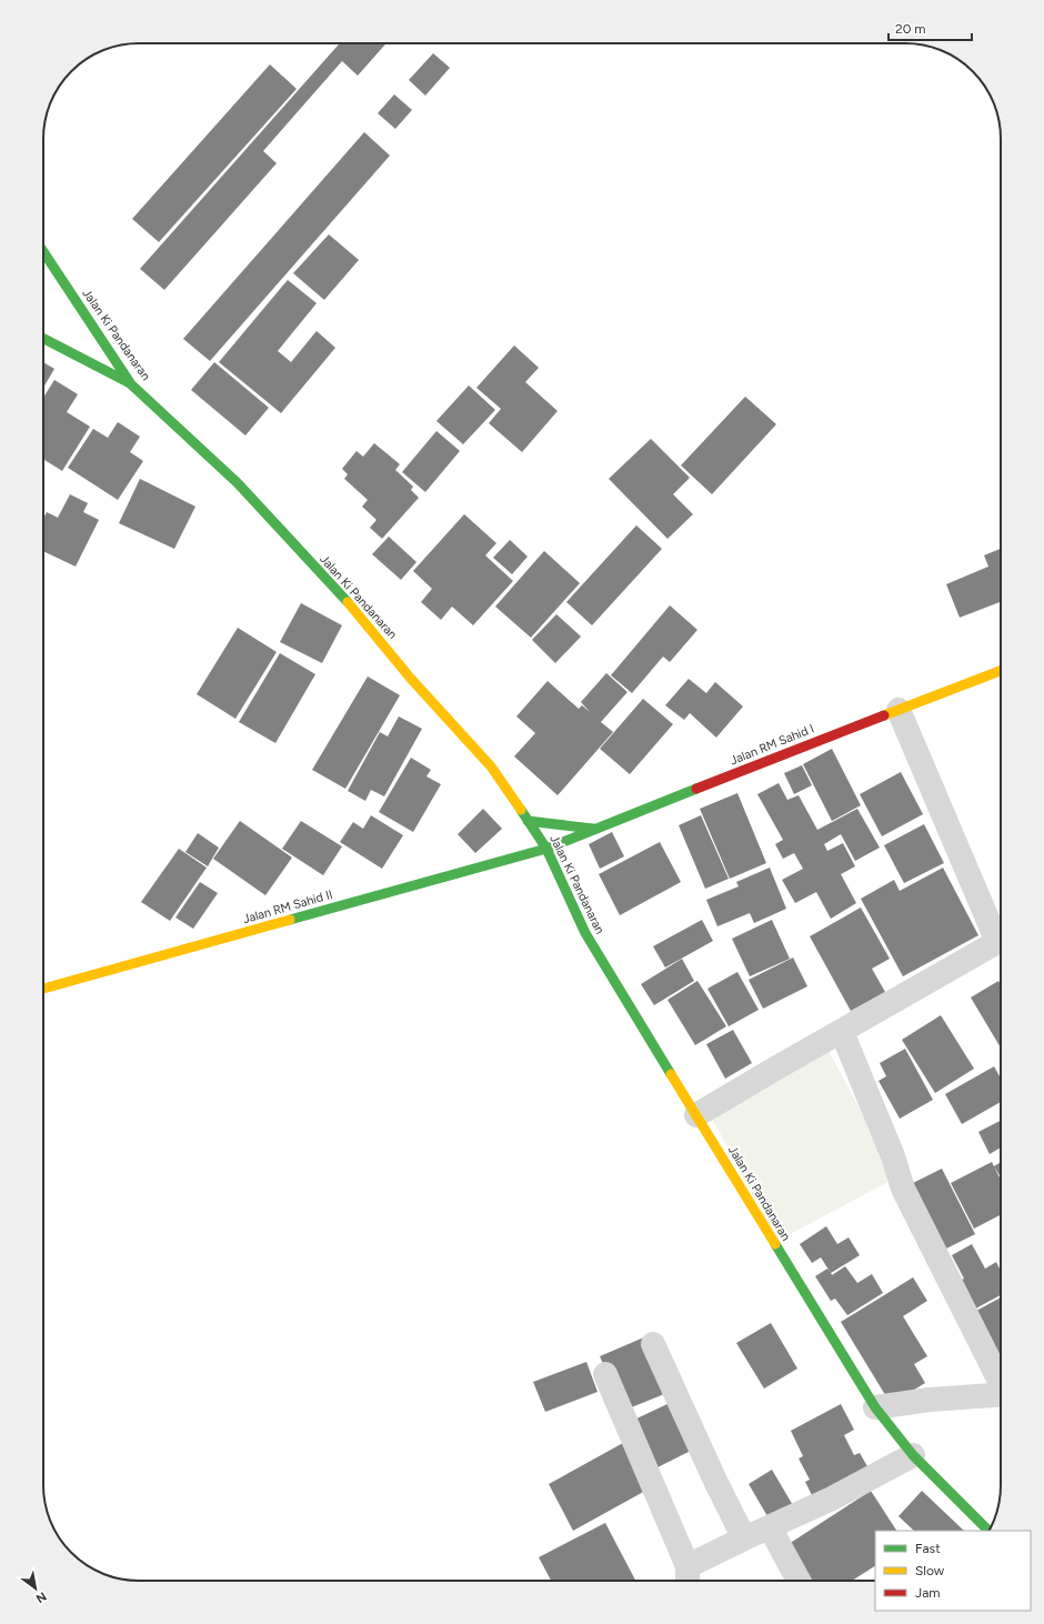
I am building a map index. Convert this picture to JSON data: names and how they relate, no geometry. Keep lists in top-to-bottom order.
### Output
{
  "streets": {
    "main road": ["Jalan Ki Pandanaran", "Jalan RM Sahid I", "Jalan RM Sahid II"]
  },
  "crossings": [
    ["Jalan Ki Pandanaran", "Jalan RM Sahid I"],
    ["Jalan Ki Pandanaran", "Jalan RM Sahid II"],
    ["Jalan RM Sahid I", "Jalan RM Sahid II"]
  ],
  "legend": ["Fast", "Slow", "Jam"],
  "scale_bar": "20 m",
  "north": "bottom right"
}
